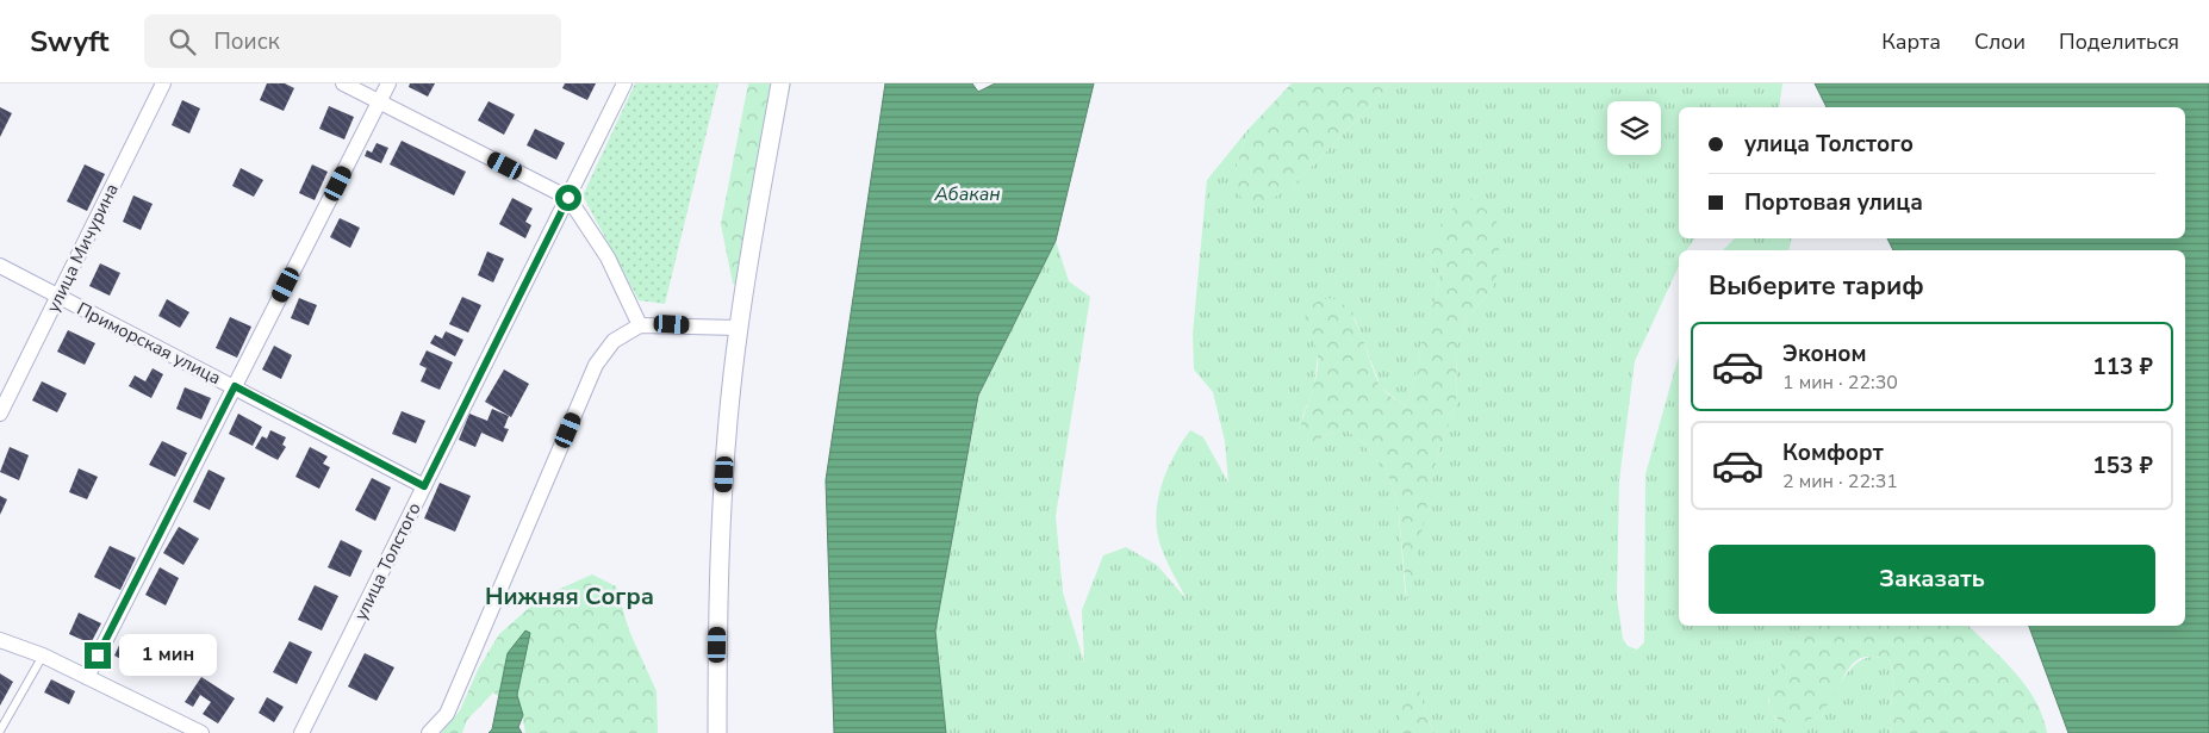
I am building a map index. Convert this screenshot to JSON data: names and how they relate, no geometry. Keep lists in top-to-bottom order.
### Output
{
  "streets": {
    "street": ["улица Мичурина", "Приморская улица", "улица Толстого"]
  },
  "crossings": [
    ["улица Мичурина", "Приморская улица"],
    ["Приморская улица", "улица Толстого"]
  ],
  "districts": ["Нижняя Согра"],
  "water": ["Абакан"],
  "page": {
    "header": "Swyft",
    "search": "Поиск",
    "nav": ["Карта", "Слои", "Поделиться"],
    "banner": ["улица Толстого", "Портовая улица"],
    "heading": "Выберите тариф",
    "list": [
      {
        "name": "Эконом",
        "note": "1 мин · 22:30",
        "value": "113 ₽"
      },
      {
        "name": "Комфорт",
        "note": "2 мин · 22:31",
        "value": "153 ₽"
      }
    ],
    "buttons": "Заказать",
    "bubble": "1 мин"
  }
}
